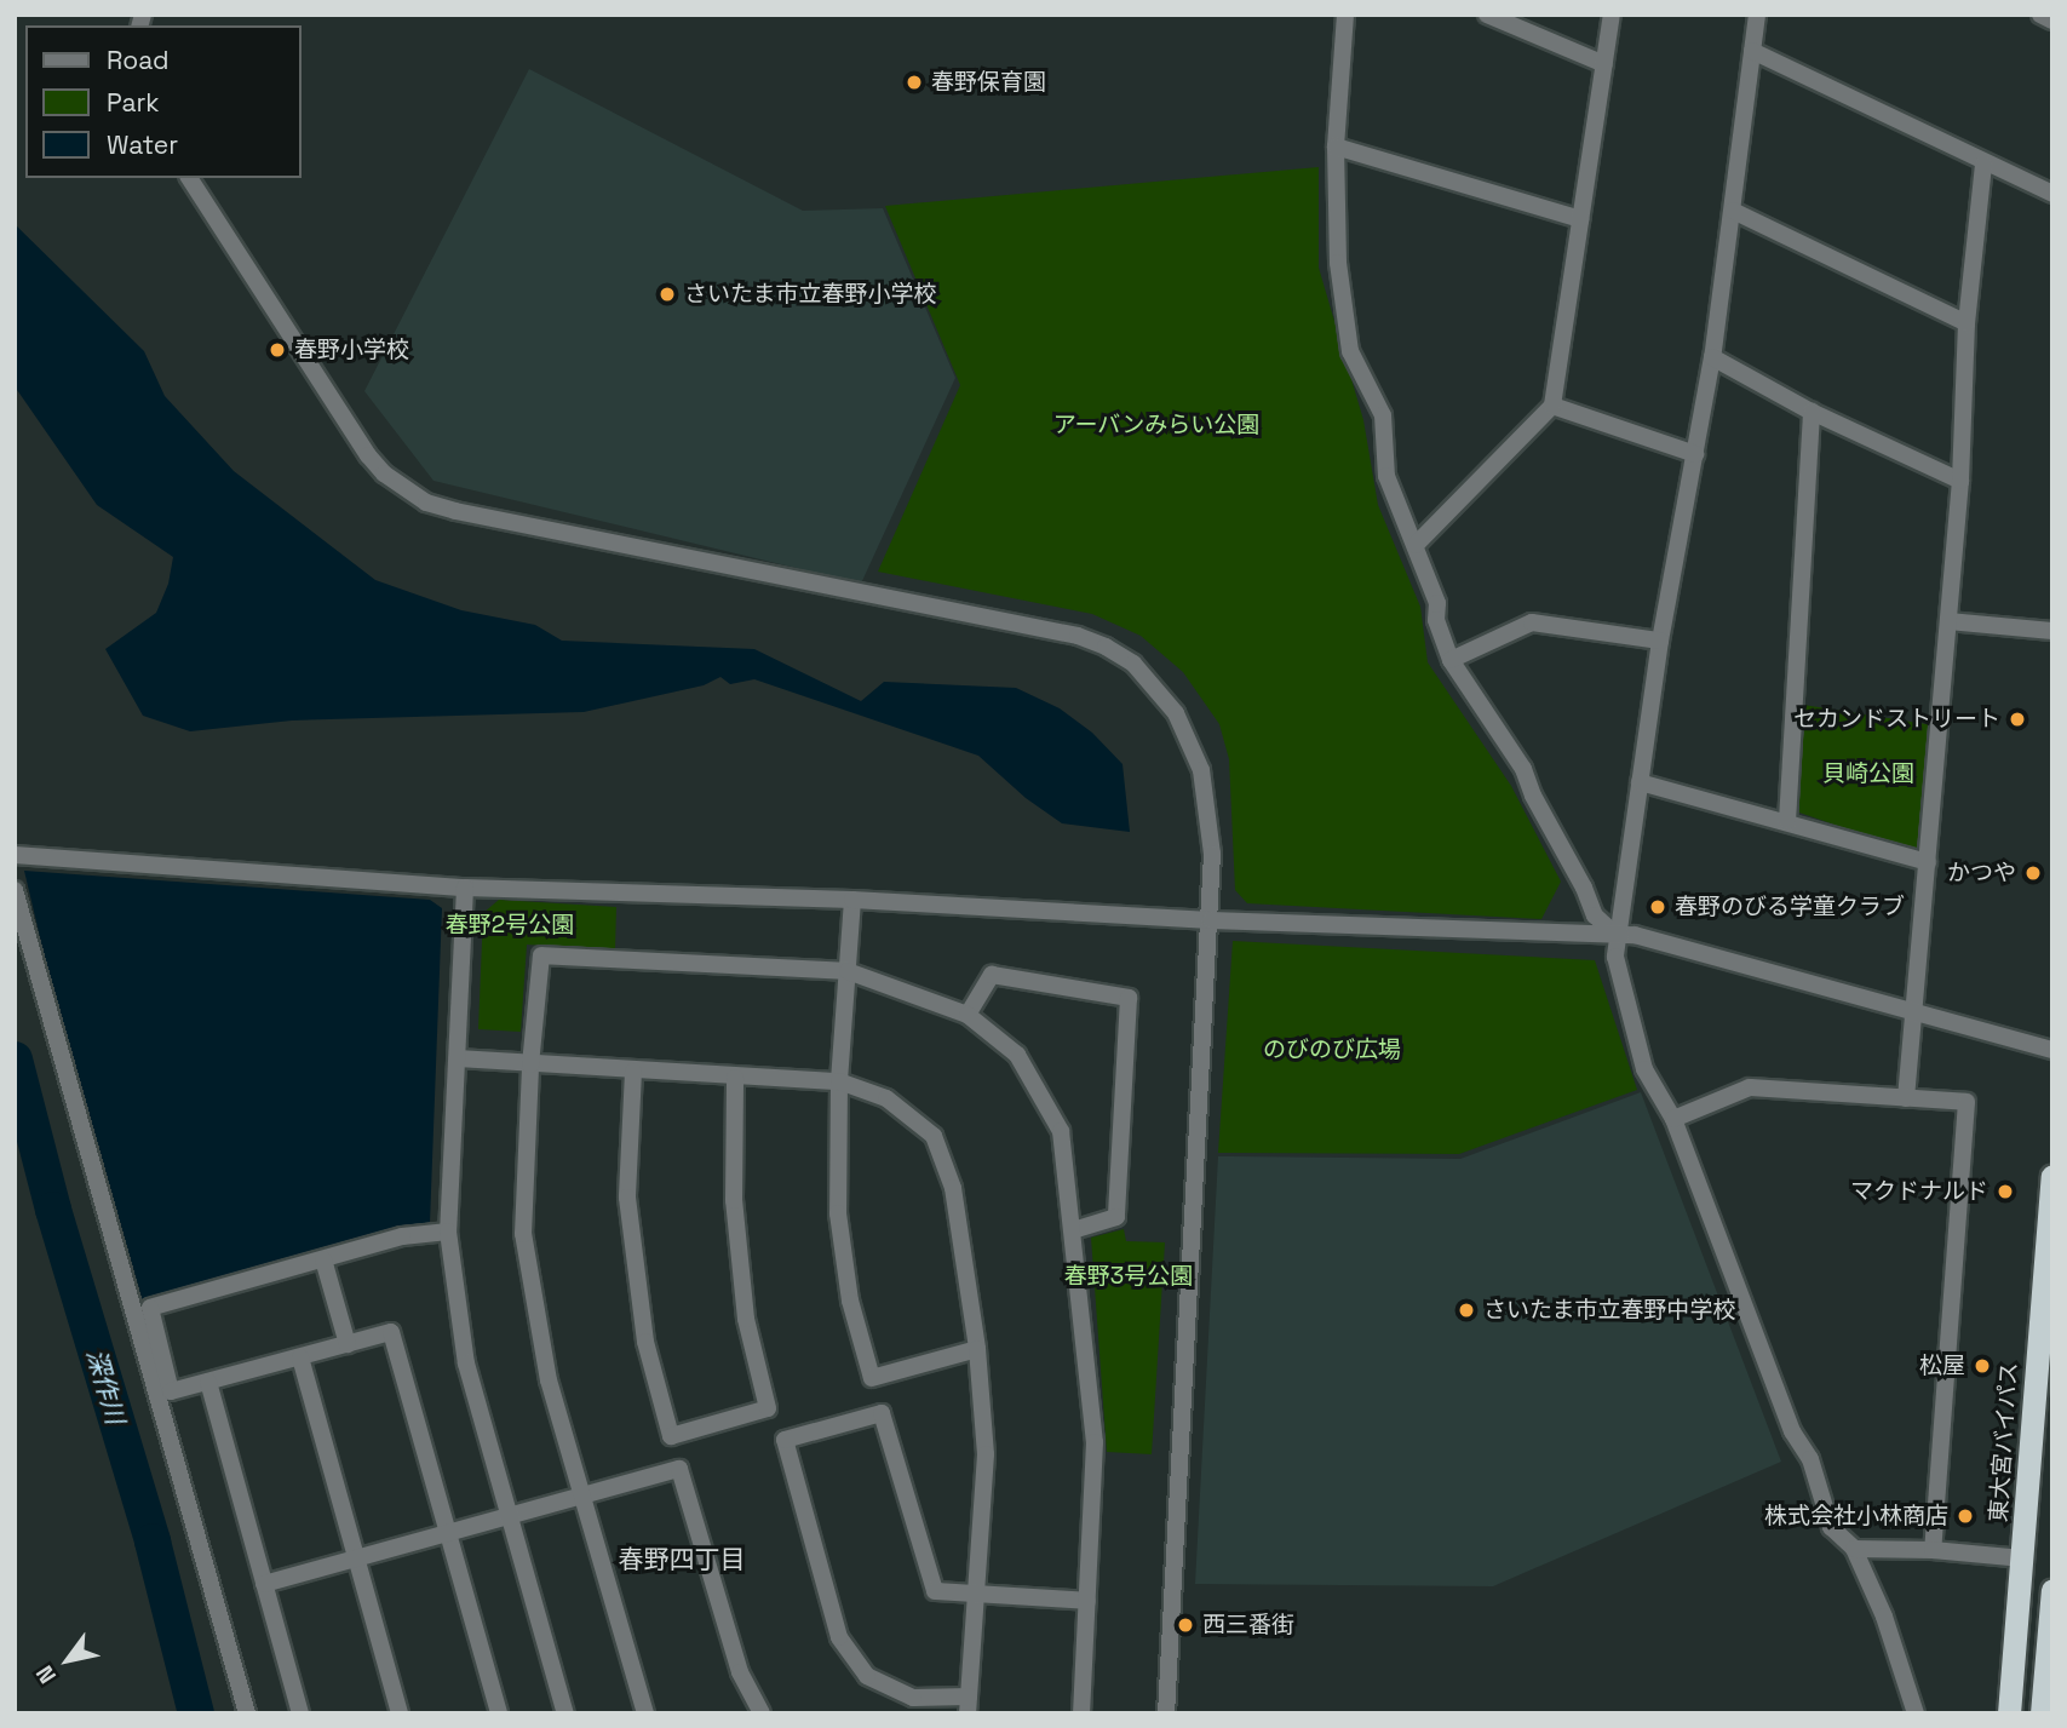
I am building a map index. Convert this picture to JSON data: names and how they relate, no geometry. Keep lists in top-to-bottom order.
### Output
{
  "streets": {
    "highway": ["東大宮バイパス"]
  },
  "districts": ["春野四丁目"],
  "water": ["深作川"],
  "parks": [
    "アーバンみらい公園",
    "貝崎公園",
    "春野2号公園",
    "のびのび広場",
    "春野3号公園"
  ],
  "places": [
    "春野保育園",
    "さいたま市立春野小学校",
    "春野小学校",
    "セカンドストリート",
    "かつや",
    "春野のびる学童クラブ",
    "マクドナルド",
    "さいたま市立春野中学校",
    "松屋",
    "株式会社小林商店",
    "西三番街"
  ],
  "legend": ["Road", "Park", "Water"],
  "north": "bottom left"
}
